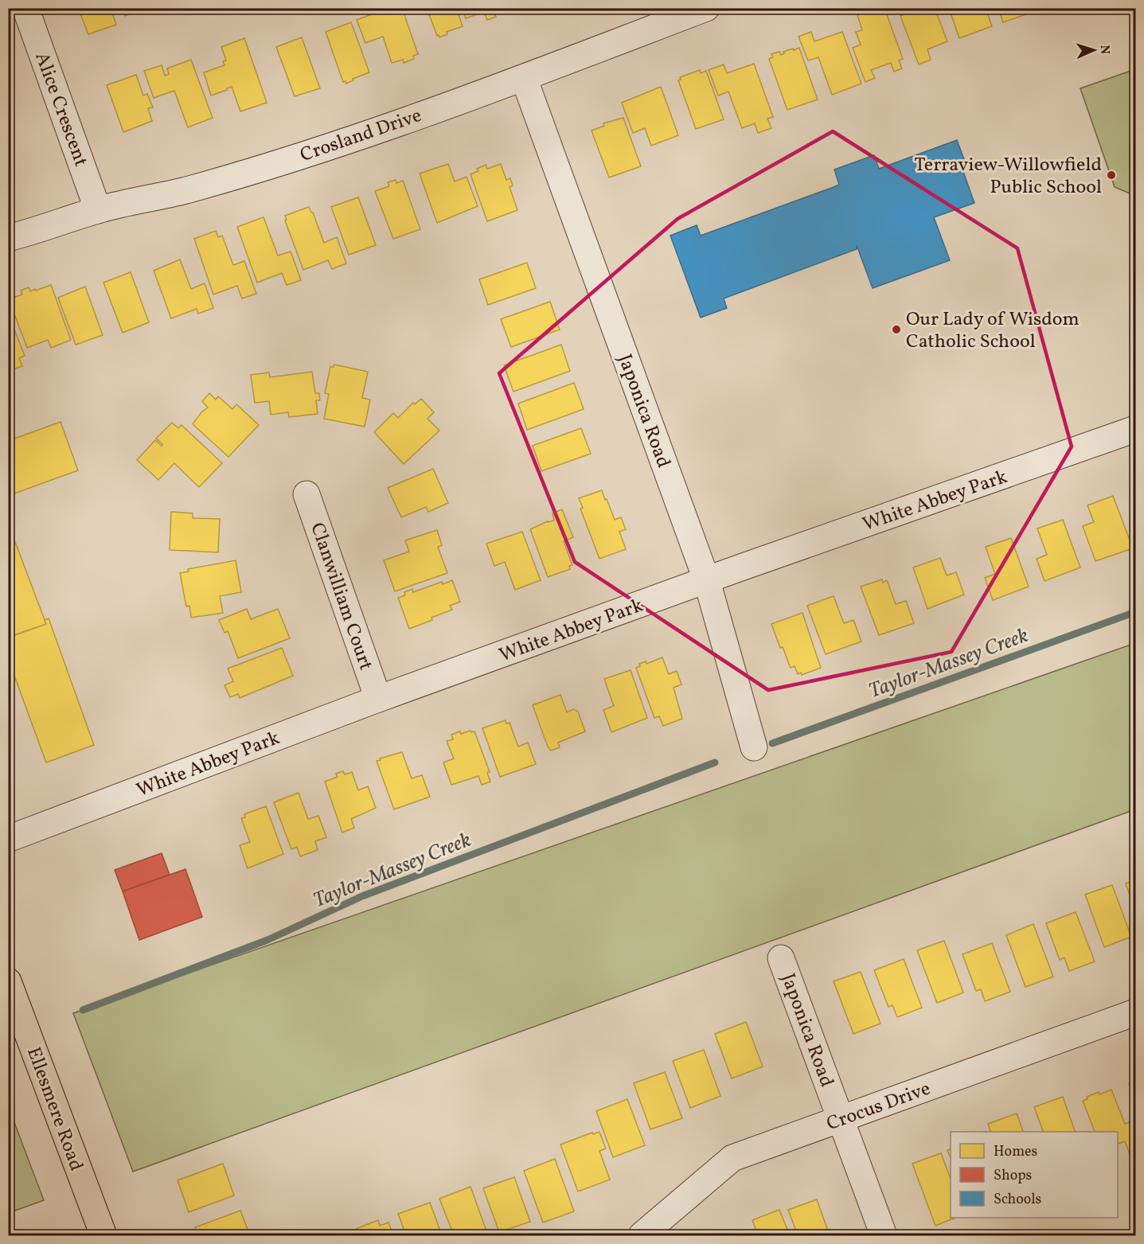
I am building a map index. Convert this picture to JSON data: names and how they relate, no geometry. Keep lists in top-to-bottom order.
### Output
{
  "streets": {
    "main road": ["Ellesmere Road"],
    "street": [
      "Alice Crescent",
      "Crosland Drive",
      "Japonica Road",
      "White Abbey Park",
      "Clanwilliam Court",
      "Crocus Drive"
    ]
  },
  "crossings": [
    ["Alice Crescent", "Crosland Drive"],
    ["Crosland Drive", "Japonica Road"],
    ["Japonica Road", "White Abbey Park"],
    ["Japonica Road", "Crocus Drive"],
    ["White Abbey Park", "Clanwilliam Court"]
  ],
  "water": ["Taylor-Massey Creek"],
  "places": ["Terraview-Willowfield Public School", "Our Lady of Wisdom Catholic School"],
  "legend": ["Homes", "Shops", "Schools"],
  "north": "right"
}
